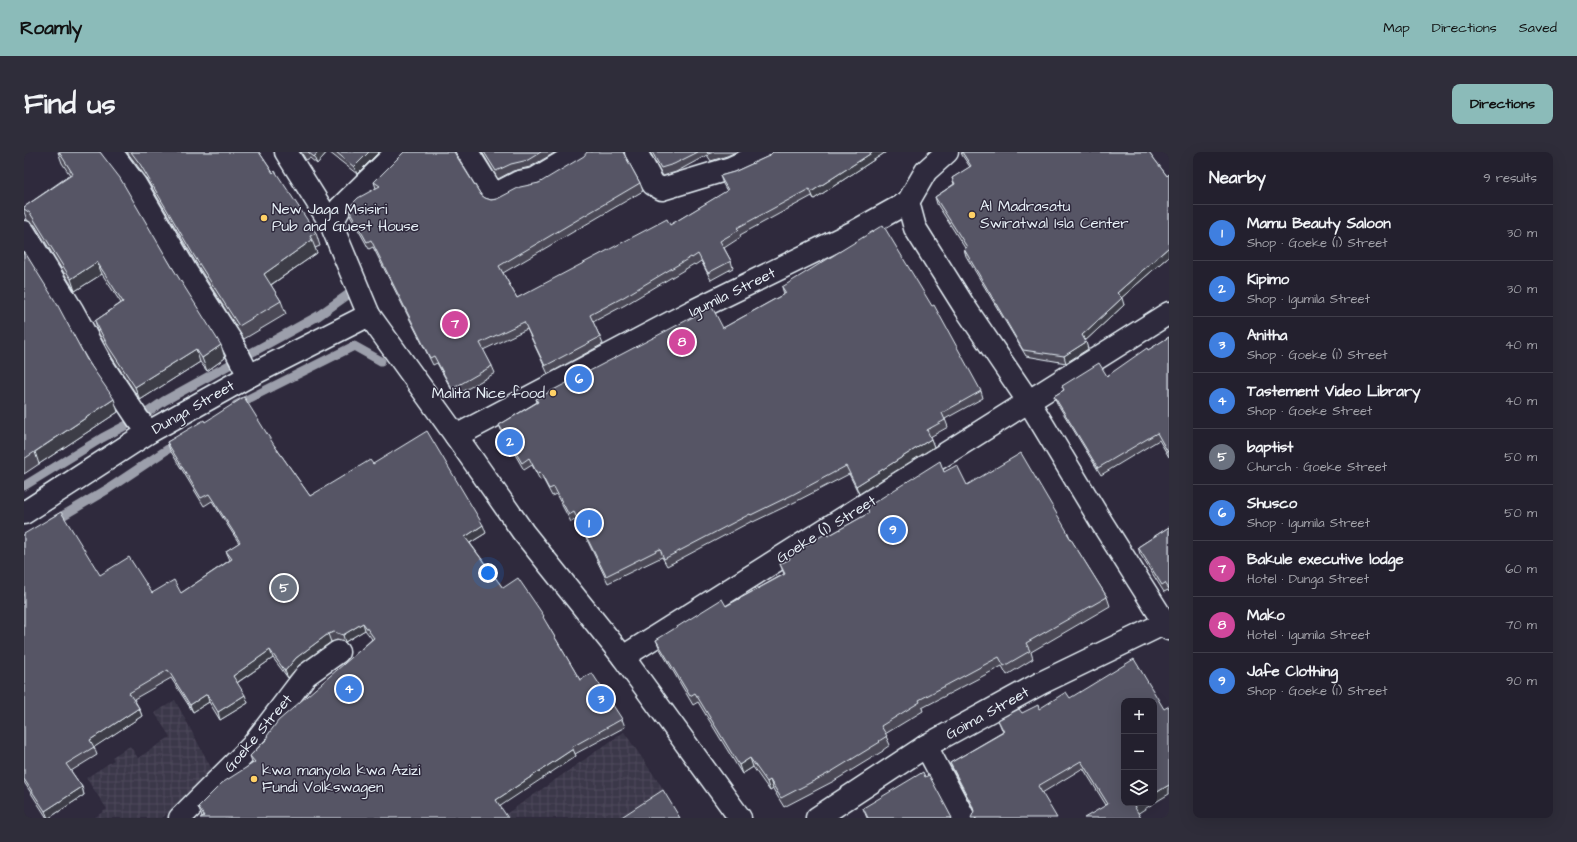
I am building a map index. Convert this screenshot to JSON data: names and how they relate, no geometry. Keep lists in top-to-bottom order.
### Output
{
  "streets": {
    "street": [
      "Igumila Street",
      "Dunga Street",
      "Goeke (1) Street",
      "Goima Street",
      "Goeke Street"
    ]
  },
  "places": [
    "Al Madrasatu Swiratwal Isla Center",
    "New Jaga Msisiri Pub and Guest House",
    "Malita Nice food",
    "kwa manyola kwa Azizi Fundi Volkswagen"
  ],
  "page": {
    "header": "Roamly",
    "nav": ["Map", "Directions", "Saved"],
    "buttons": "Directions",
    "title": "Find us",
    "heading": ["Nearby", "9 results"],
    "list": [
      {
        "mark": "1",
        "name": "Mamu Beauty Saloon",
        "note": "Shop · Goeke (1) Street",
        "value": "30 m"
      },
      {
        "mark": "2",
        "name": "Kipimo",
        "note": "Shop · Igumila Street",
        "value": "30 m"
      },
      {
        "mark": "3",
        "name": "Anitha",
        "note": "Shop · Goeke (1) Street",
        "value": "40 m"
      },
      {
        "mark": "4",
        "name": "Tastement Video Library",
        "note": "Shop · Goeke Street",
        "value": "40 m"
      },
      {
        "mark": "5",
        "name": "baptist",
        "note": "Church · Goeke Street",
        "value": "50 m"
      },
      {
        "mark": "6",
        "name": "Shusco",
        "note": "Shop · Igumila Street",
        "value": "50 m"
      },
      {
        "mark": "7",
        "name": "Bakule executive lodge",
        "note": "Hotel · Dunga Street",
        "value": "60 m"
      },
      {
        "mark": "8",
        "name": "Mako",
        "note": "Hotel · Igumila Street",
        "value": "70 m"
      },
      {
        "mark": "9",
        "name": "Jafe Clothing",
        "note": "Shop · Goeke (1) Street",
        "value": "90 m"
      }
    ],
    "pins": [
      "7",
      "8",
      "6",
      "2",
      "1",
      "9",
      "5",
      "4",
      "3"
    ],
    "map_buttons": ["+", "−"]
  }
}
